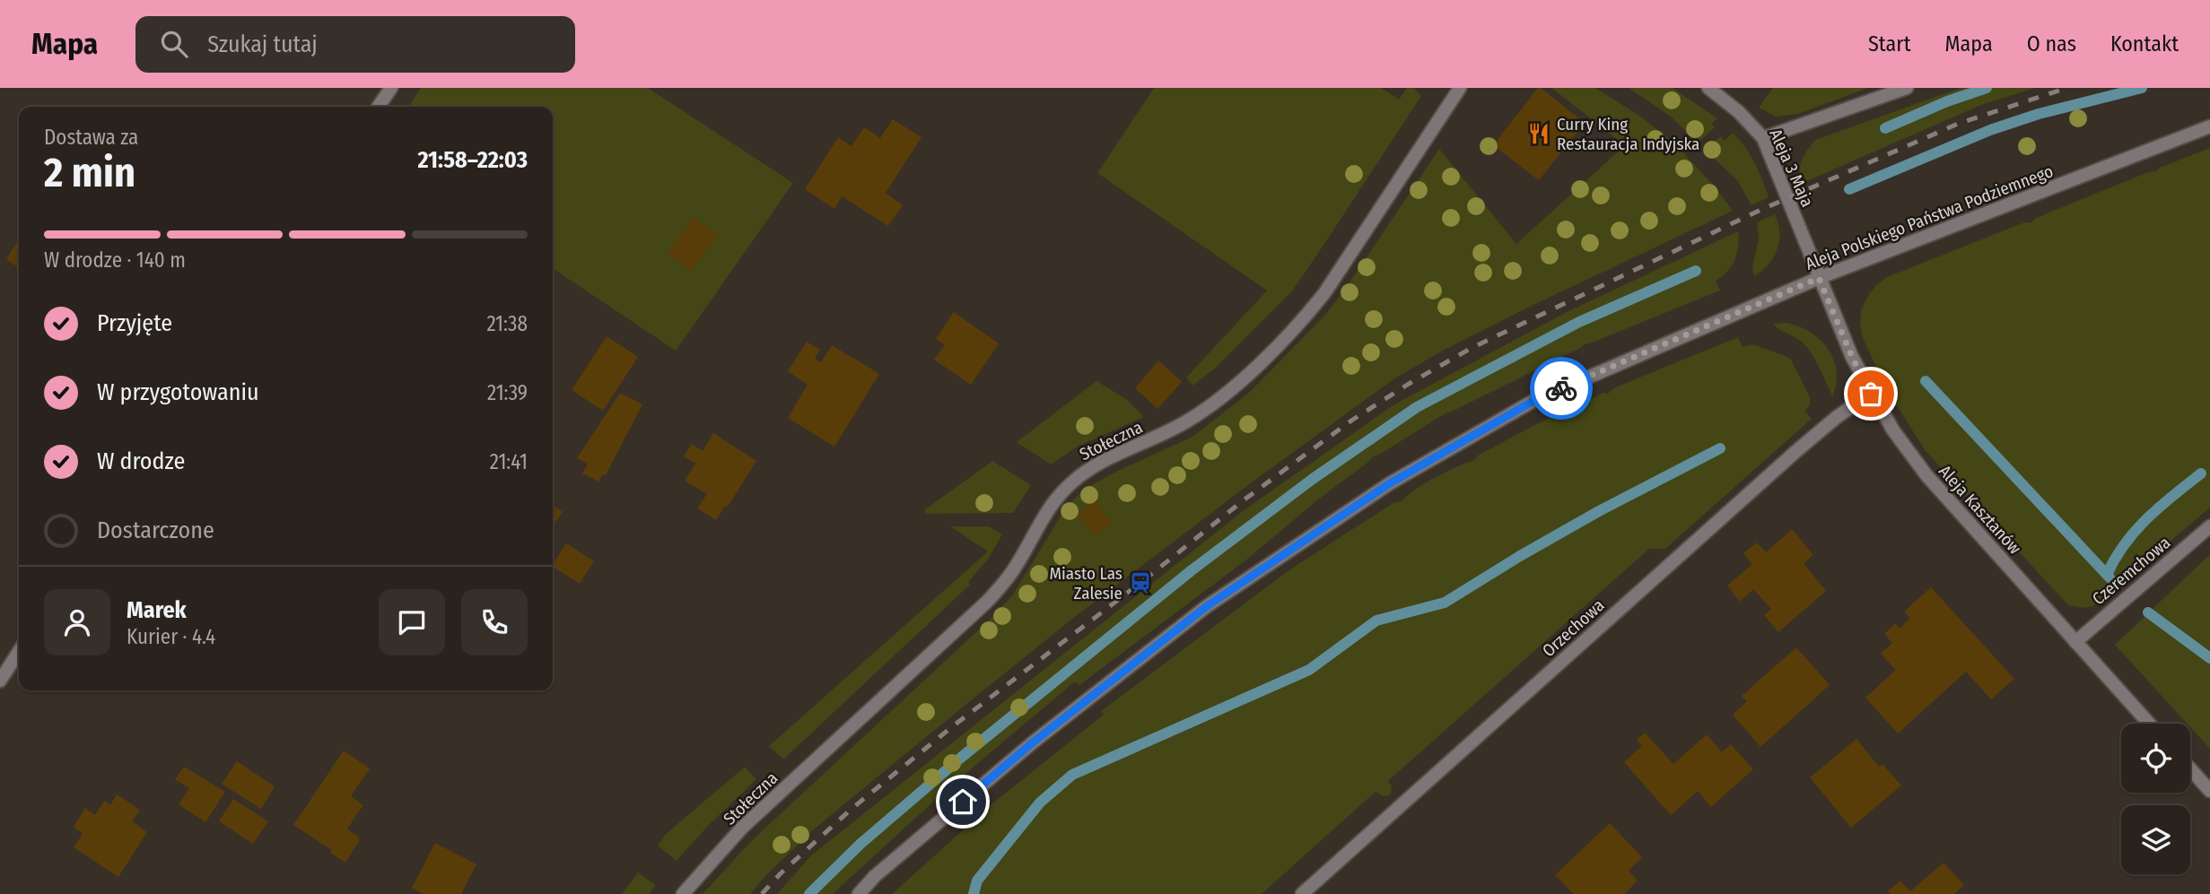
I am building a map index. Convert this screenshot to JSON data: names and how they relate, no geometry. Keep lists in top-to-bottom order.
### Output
{
  "streets": {
    "street": [
      "Aleja 3 Maja",
      "Aleja Polskiego Państwa Podziemnego",
      "Stołeczna",
      "Aleja Kasztanów",
      "Czeremchowa",
      "Orzechowa"
    ]
  },
  "crossings": [
    ["Aleja 3 Maja", "Aleja Polskiego Państwa Podziemnego"],
    ["Aleja 3 Maja", "Aleja Kasztanów"],
    ["Aleja Polskiego Państwa Podziemnego", "Aleja Kasztanów"],
    ["Aleja Kasztanów", "Czeremchowa"],
    ["Aleja Kasztanów", "Orzechowa"]
  ],
  "places": {
    "restaurant": ["Curry King Restauracja Indyjska"],
    "station": ["Miasto Las Zalesie"]
  },
  "page": {
    "header": "Mapa",
    "search": "Szukaj tutaj",
    "nav": [
      "Start",
      "Mapa",
      "O nas",
      "Kontakt"
    ],
    "heading": ["2 min", "Dostawa za", "21:58–22:03"],
    "panel": ["Marek", "Kurier · 4.4"],
    "bar": "W drodze · 140 m",
    "list": [
      ["Przyjęte", "21:38"],
      ["W przygotowaniu", "21:39"],
      ["W drodze", "21:41"],
      "Dostarczone"
    ]
  }
}
